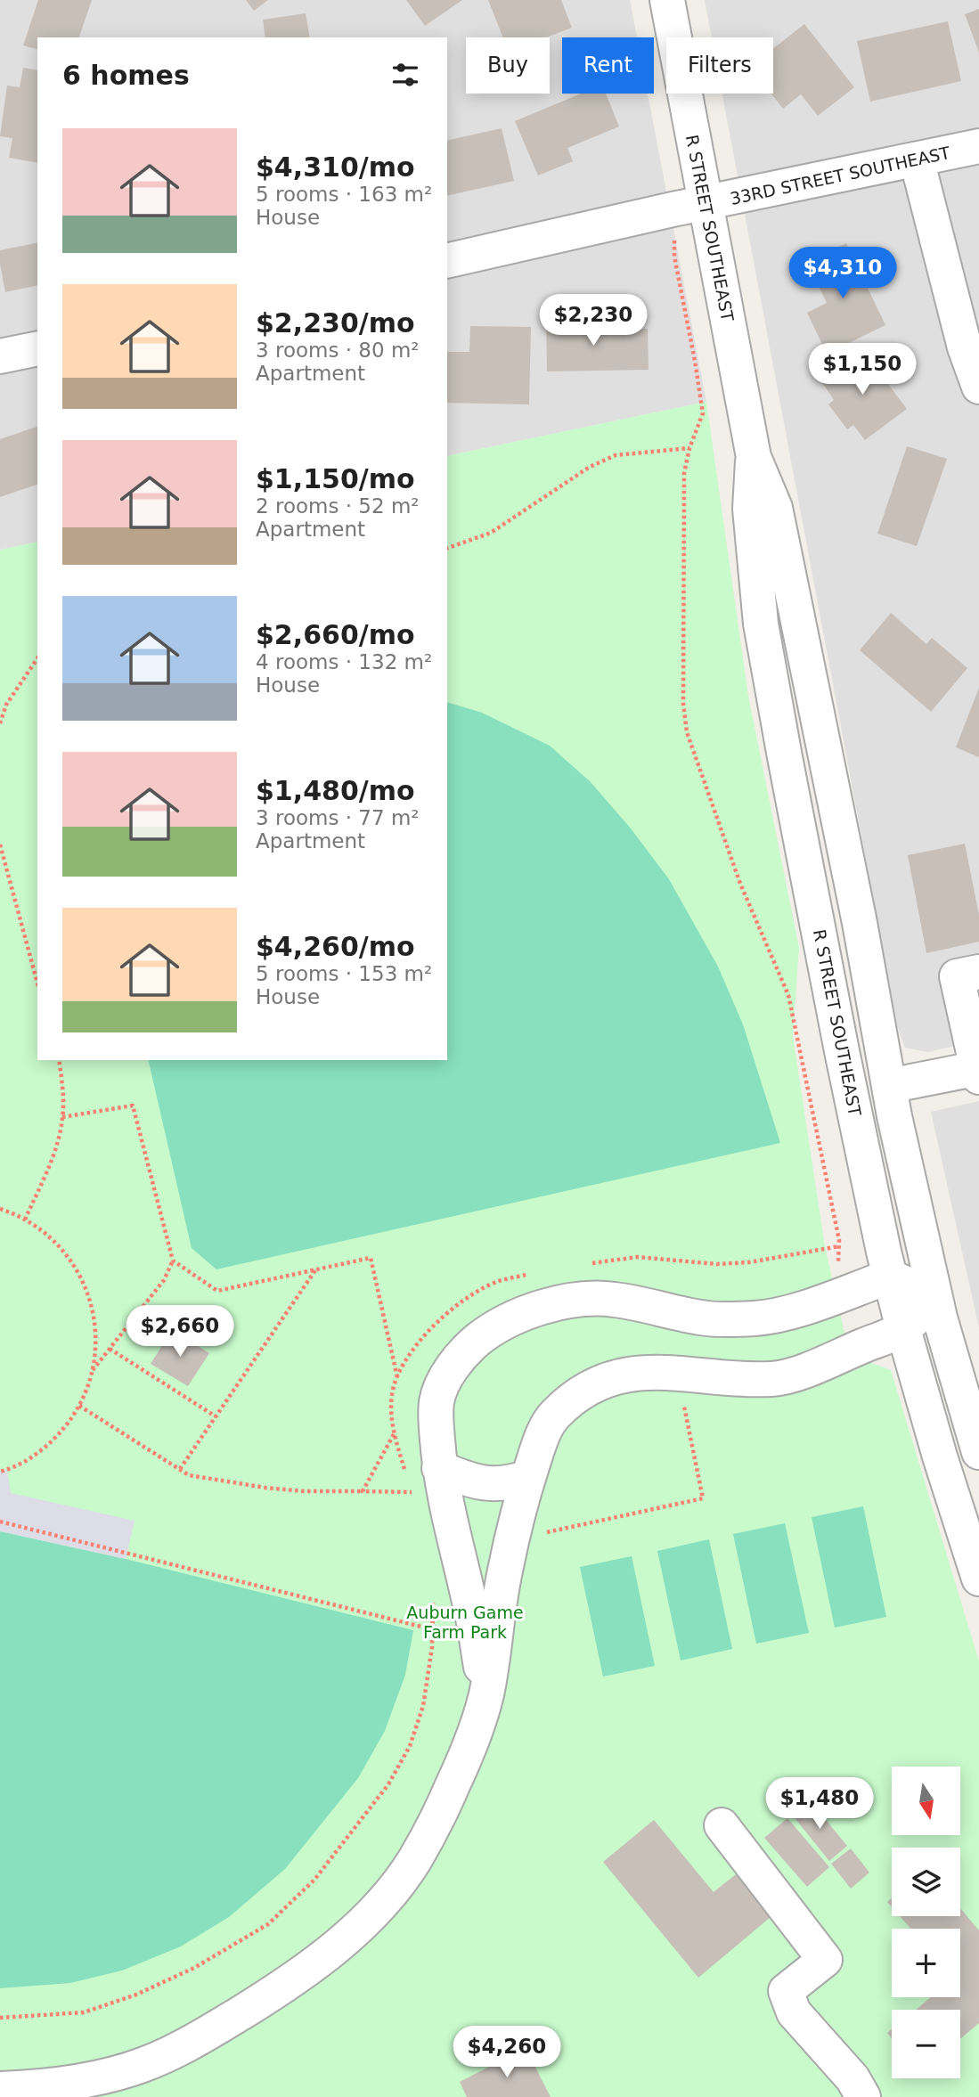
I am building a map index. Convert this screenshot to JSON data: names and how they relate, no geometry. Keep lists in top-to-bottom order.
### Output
{
  "streets": {
    "street": ["33RD STREET SOUTHEAST", "R STREET SOUTHEAST"]
  },
  "crossings": [
    ["33RD STREET SOUTHEAST", "R STREET SOUTHEAST"]
  ],
  "parks": ["Auburn Game Farm Park"],
  "north": "bottom",
  "page": {
    "chip": ["Buy", "Rent", "Filters"],
    "heading": "6 homes",
    "list": [
      {
        "name": "$4,310/mo",
        "note": "5 rooms · 163 m² · House"
      },
      {
        "name": "$2,230/mo",
        "note": "3 rooms · 80 m² · Apartment"
      },
      {
        "name": "$1,150/mo",
        "note": "2 rooms · 52 m² · Apartment"
      },
      {
        "name": "$2,660/mo",
        "note": "4 rooms · 132 m² · House"
      },
      {
        "name": "$1,480/mo",
        "note": "3 rooms · 77 m² · Apartment"
      },
      {
        "name": "$4,260/mo",
        "note": "5 rooms · 153 m² · House"
      }
    ],
    "price": [
      "$4,310",
      "$2,230",
      "$1,150",
      "$2,660",
      "$1,480",
      "$4,260"
    ],
    "map_buttons": ["+", "−"]
  }
}
